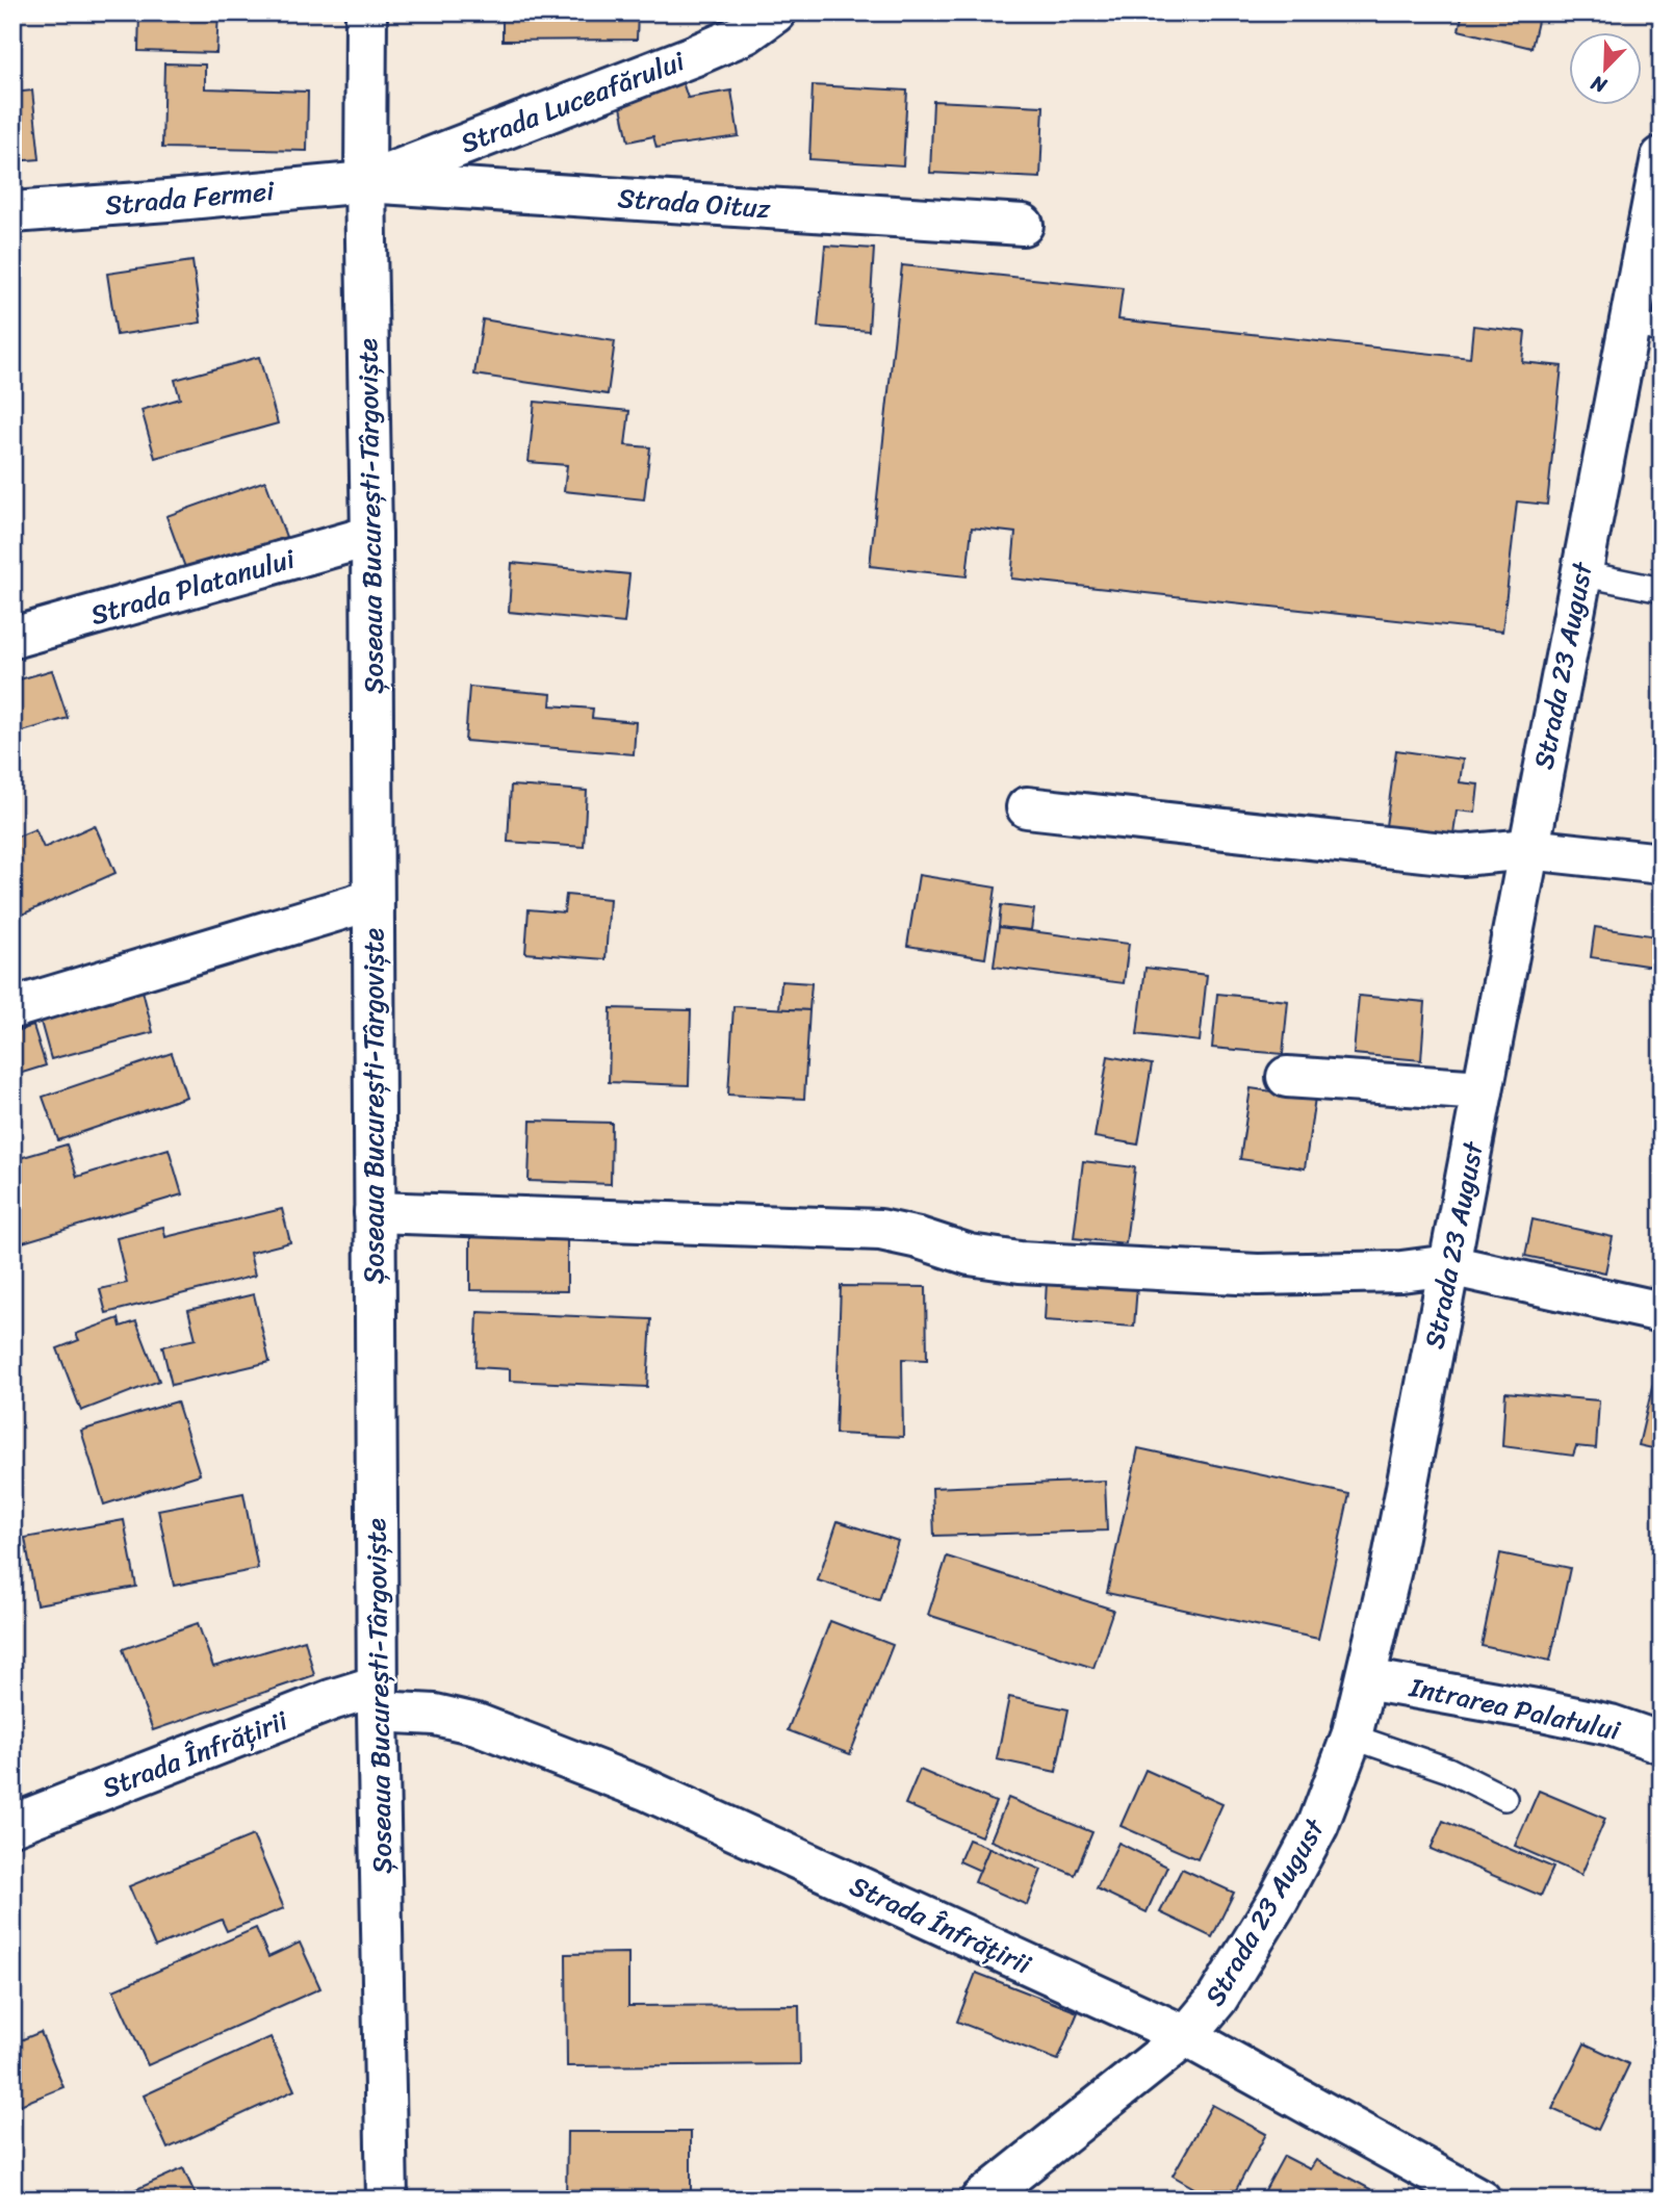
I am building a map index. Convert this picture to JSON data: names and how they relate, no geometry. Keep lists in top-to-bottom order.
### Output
{
  "streets": {
    "street": [
      "Strada Luceafărului",
      "Strada Fermei",
      "Strada Oituz",
      "Șoseaua București-Târgoviște",
      "Strada Platanului",
      "Strada 23 August",
      "Intrarea Palatului",
      "Strada Înfrățirii"
    ]
  },
  "crossings": [
    ["Strada Luceafărului", "Strada Fermei"],
    ["Strada Luceafărului", "Strada Oituz"],
    ["Strada Luceafărului", "Șoseaua București-Târgoviște"],
    ["Strada Fermei", "Strada Oituz"],
    ["Strada Fermei", "Șoseaua București-Târgoviște"],
    ["Strada Oituz", "Șoseaua București-Târgoviște"],
    ["Șoseaua București-Târgoviște", "Strada Platanului"],
    ["Șoseaua București-Târgoviște", "Strada Înfrățirii"],
    ["Strada 23 August", "Intrarea Palatului"],
    ["Strada 23 August", "Strada Înfrățirii"]
  ],
  "north": "bottom left"
}
